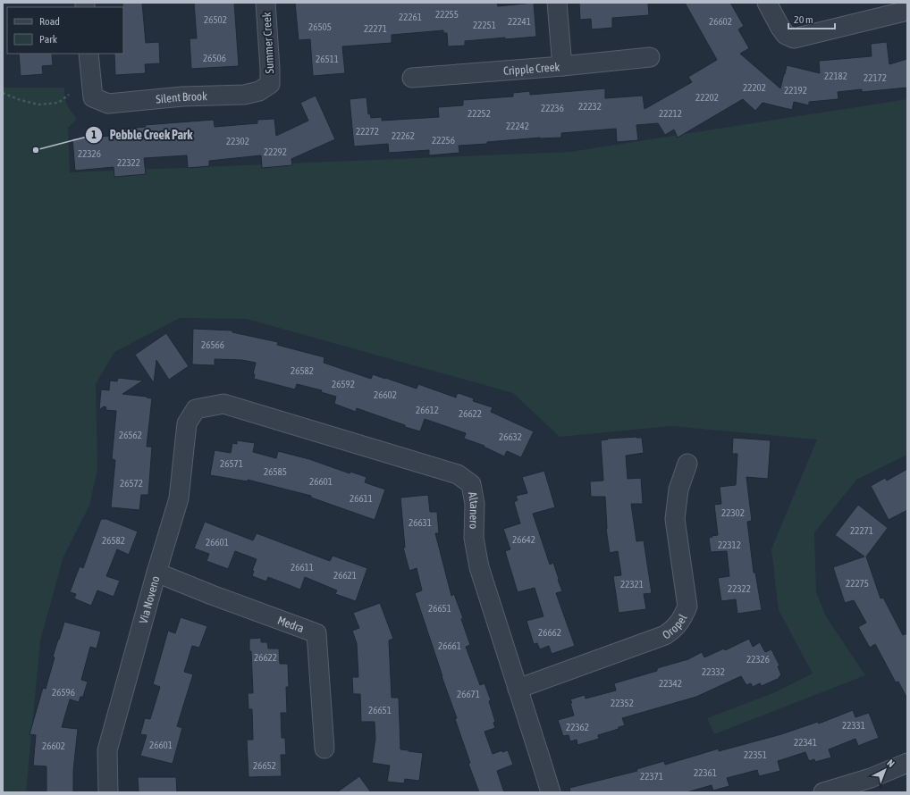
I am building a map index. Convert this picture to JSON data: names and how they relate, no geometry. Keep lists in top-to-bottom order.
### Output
{
  "streets": {
    "street": [
      "Summer Creek",
      "Cripple Creek",
      "Silent Brook",
      "Altanero",
      "Via Noveno",
      "Medra",
      "Oropel"
    ]
  },
  "crossings": [
    ["Summer Creek", "Silent Brook"],
    ["Altanero", "Via Noveno"],
    ["Altanero", "Oropel"],
    ["Via Noveno", "Medra"]
  ],
  "places": ["Pebble Creek Park"],
  "house_numbers": [
    "22255",
    "22261",
    "26502",
    "22241",
    "26602",
    "22251",
    "26505",
    "22271",
    "26506",
    "26511",
    "22182",
    "22172",
    "22202",
    "22192",
    "22202",
    "22232",
    "22236",
    "22252",
    "22212",
    "22242",
    "22272",
    "22262",
    "22256",
    "22302",
    "22292",
    "22326",
    "22322",
    "26566",
    "26582",
    "26592",
    "26602",
    "26612",
    "26622",
    "26562",
    "26632",
    "26571",
    "26585",
    "26601",
    "26572",
    "26611",
    "22302",
    "26631",
    "22271",
    "26642",
    "26582",
    "26601",
    "22312",
    "26611",
    "26621",
    "22275",
    "22321",
    "22322",
    "26651",
    "26662",
    "26661",
    "26622",
    "22326",
    "22332",
    "22342",
    "26596",
    "26671",
    "22352",
    "26651",
    "22331",
    "22362",
    "22341",
    "26601",
    "26602",
    "22351",
    "26652",
    "22361",
    "22371"
  ],
  "legend": ["Road", "Park"],
  "scale_bar": "20 m",
  "north": "top right"
}
